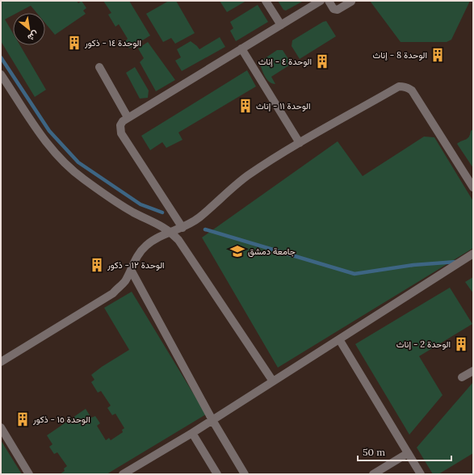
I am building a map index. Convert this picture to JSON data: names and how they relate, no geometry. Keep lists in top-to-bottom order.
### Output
{
  "places": {
    "building": [
      "الوحدة ١٤ - ذكور",
      "الوحدة 8 - إناث",
      "الوحدة ٤ - إناث",
      "الوحدة ١١ - إناث",
      "الوحدة ١٢ - ذكور",
      "الوحدة 2 - إناث",
      "الوحدة ١٥ - ذكور"
    ],
    "school or university": ["جامعة دمشق"]
  },
  "scale_bar": "50 m",
  "north": "bottom right"
}
